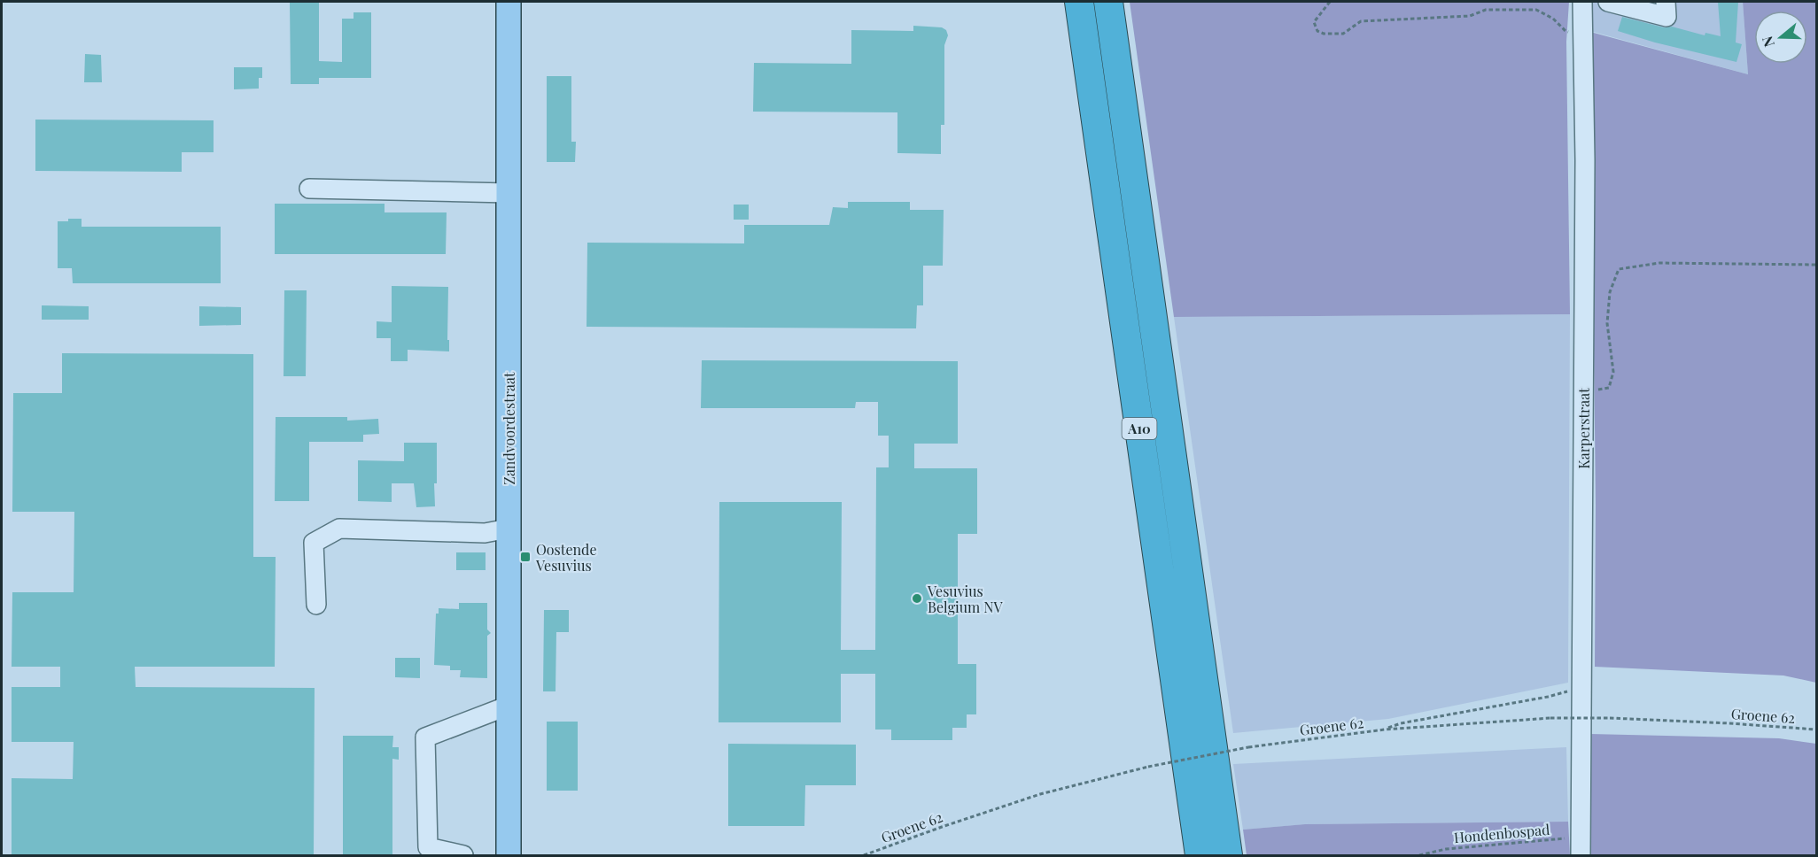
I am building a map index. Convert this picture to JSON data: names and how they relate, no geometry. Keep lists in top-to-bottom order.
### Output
{
  "streets": {
    "highway": ["A10"],
    "main road": ["Zandvoordestraat"],
    "street": ["Karperstraat"],
    "path": ["Groene 62", "Hondenbospad"]
  },
  "crossings": [
    ["Karperstraat", "Hondenbospad"]
  ],
  "places": {
    "transit": ["Oostende Vesuvius"],
    "other": ["Vesuvius Belgium NV"]
  },
  "north": "left"
}
